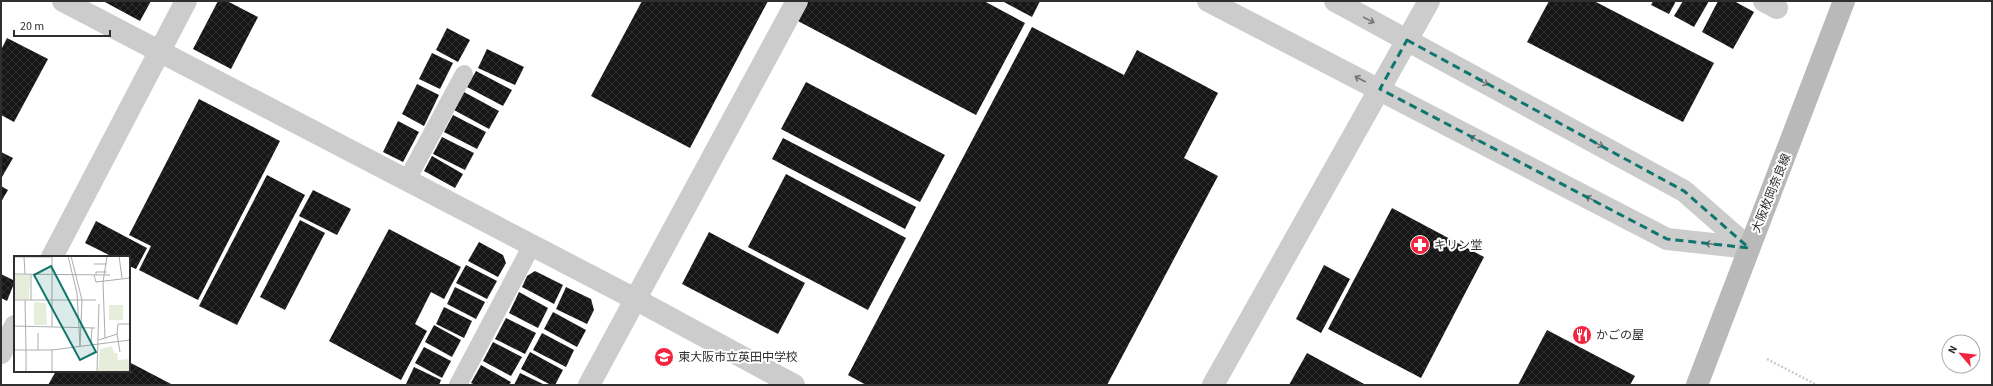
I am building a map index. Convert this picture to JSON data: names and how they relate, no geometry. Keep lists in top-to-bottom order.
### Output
{
  "streets": {
    "main road": ["大阪枚岡奈良線"]
  },
  "places": {
    "pharmacy": ["キリン堂"],
    "restaurant": ["かごの屋"],
    "school or university": ["東大阪市立英田中学校"]
  },
  "scale_bar": "20 m",
  "north": "top left"
}
